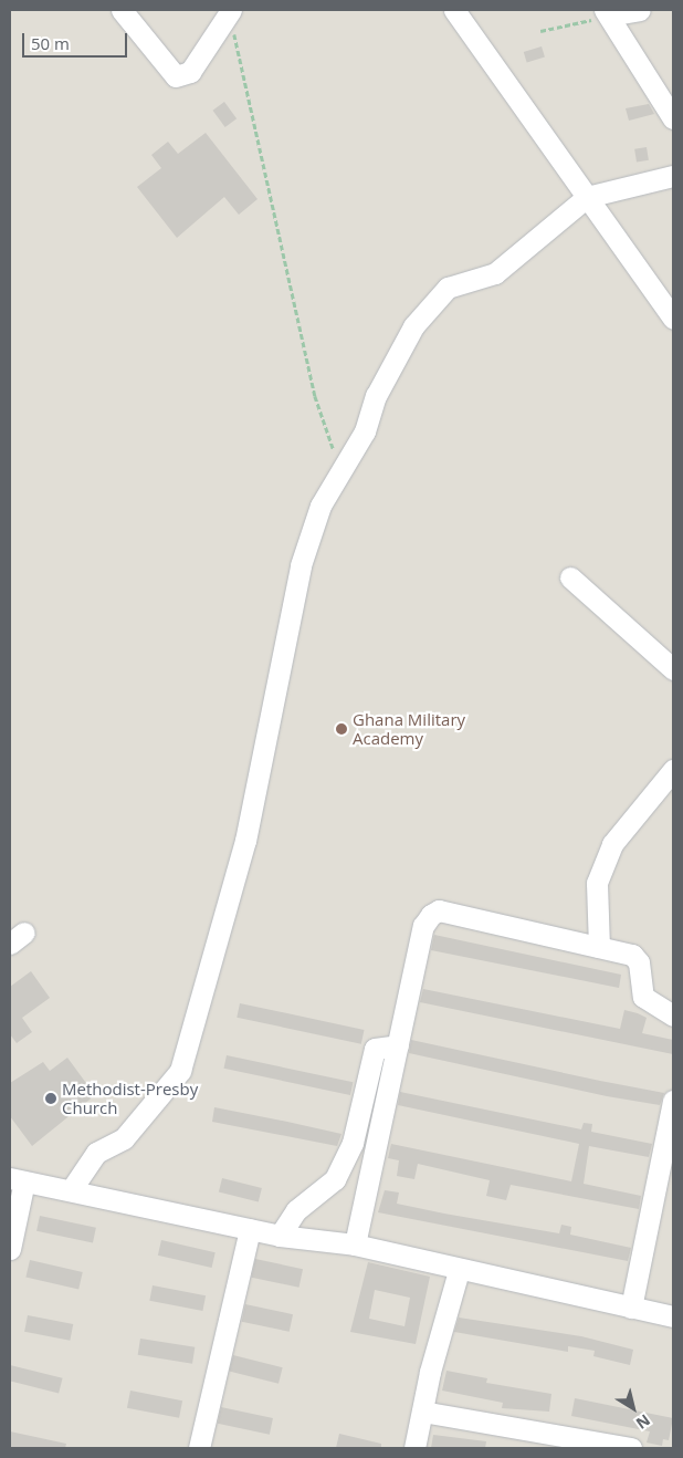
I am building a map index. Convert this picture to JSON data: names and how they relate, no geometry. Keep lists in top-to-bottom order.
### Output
{
  "places": ["Ghana Military Academy", "Methodist-Presby Church"],
  "scale_bar": "50 m",
  "north": "bottom right"
}
